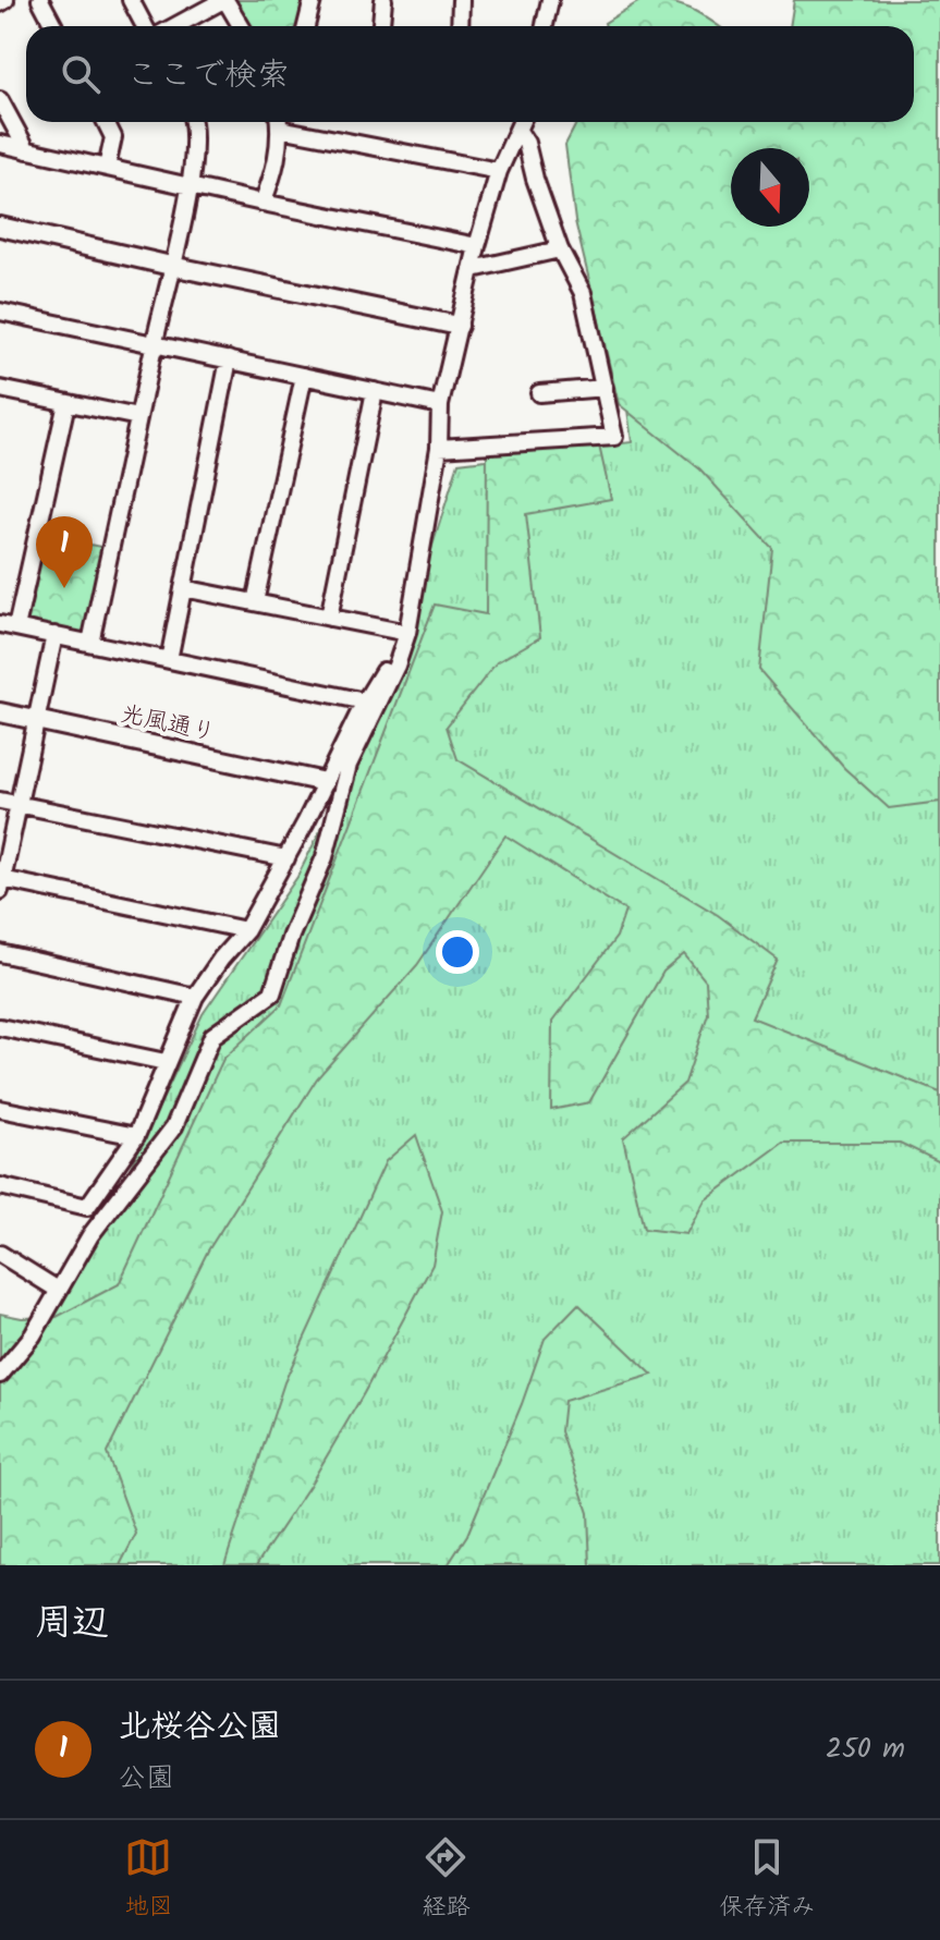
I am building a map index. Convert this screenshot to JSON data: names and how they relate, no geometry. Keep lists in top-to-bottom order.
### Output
{
  "streets": {
    "street": ["光風通り"]
  },
  "north": "bottom",
  "page": {
    "search": "ここで検索",
    "pins": "1",
    "heading": "周辺",
    "list": [
      {
        "mark": "1",
        "name": "北桜谷公園",
        "note": "公園",
        "value": "250 m"
      }
    ],
    "nav": ["地図", "経路", "保存済み"]
  }
}
